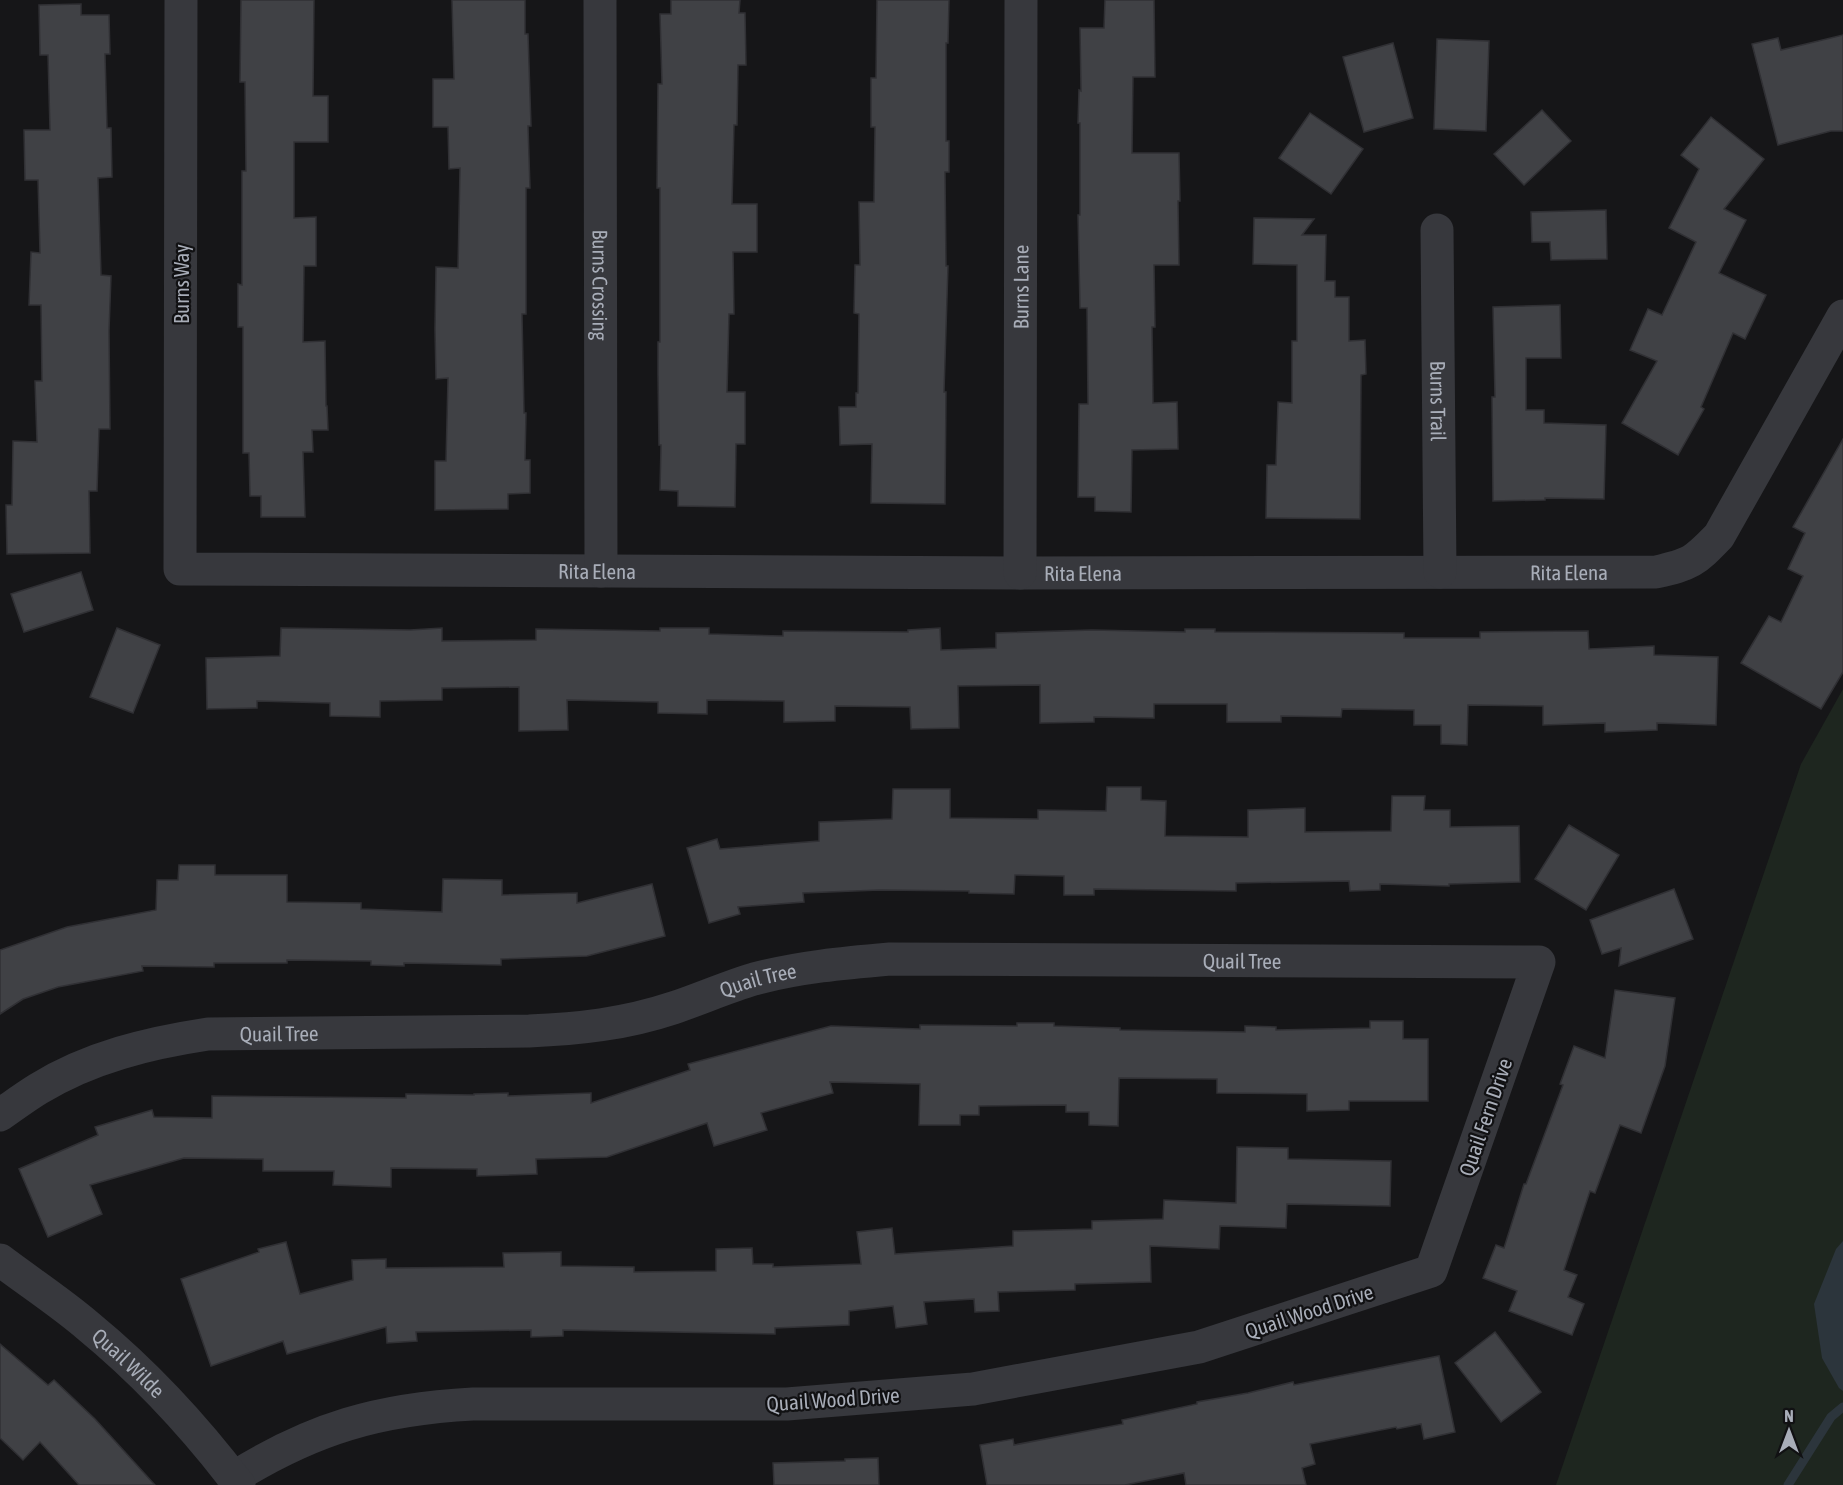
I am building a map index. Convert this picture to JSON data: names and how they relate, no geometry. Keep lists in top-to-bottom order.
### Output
{
  "streets": {
    "street": [
      "Burns Way",
      "Burns Crossing",
      "Burns Lane",
      "Burns Trail",
      "Rita Elena",
      "Quail Tree",
      "Quail Fern Drive",
      "Quail Wood Drive",
      "Quail Wilde"
    ]
  },
  "crossings": [
    ["Burns Way", "Rita Elena"],
    ["Burns Crossing", "Rita Elena"],
    ["Burns Lane", "Rita Elena"],
    ["Burns Trail", "Rita Elena"],
    ["Quail Tree", "Quail Fern Drive"],
    ["Quail Fern Drive", "Quail Wood Drive"],
    ["Quail Wood Drive", "Quail Wilde"]
  ],
  "north": "top"
}
